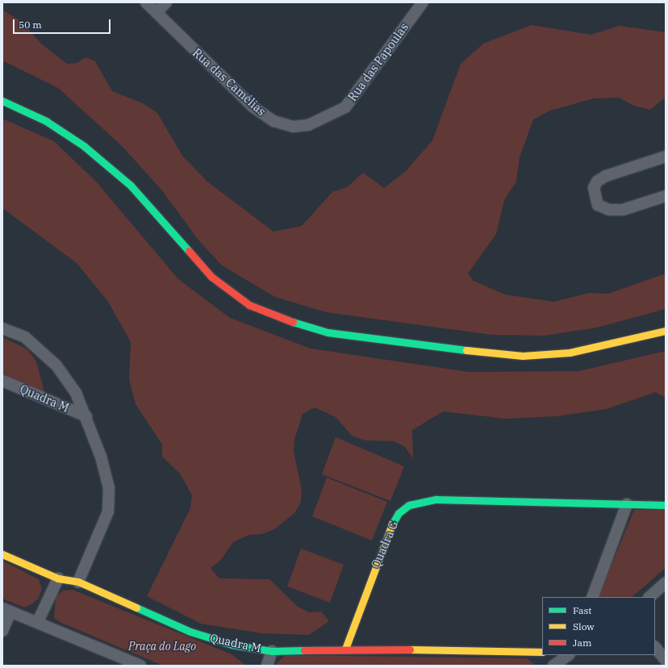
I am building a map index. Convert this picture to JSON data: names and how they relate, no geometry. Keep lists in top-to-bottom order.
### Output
{
  "streets": {
    "street": [
      "Rua das Papoulas",
      "Rua das Camélias",
      "Quadra M",
      "Quadra G"
    ]
  },
  "crossings": [
    ["Rua das Papoulas", "Rua das Camélias"],
    ["Quadra M", "Quadra G"]
  ],
  "parks": ["Praça do Lago"],
  "legend": ["Fast", "Slow", "Jam"],
  "scale_bar": "50 m"
}
